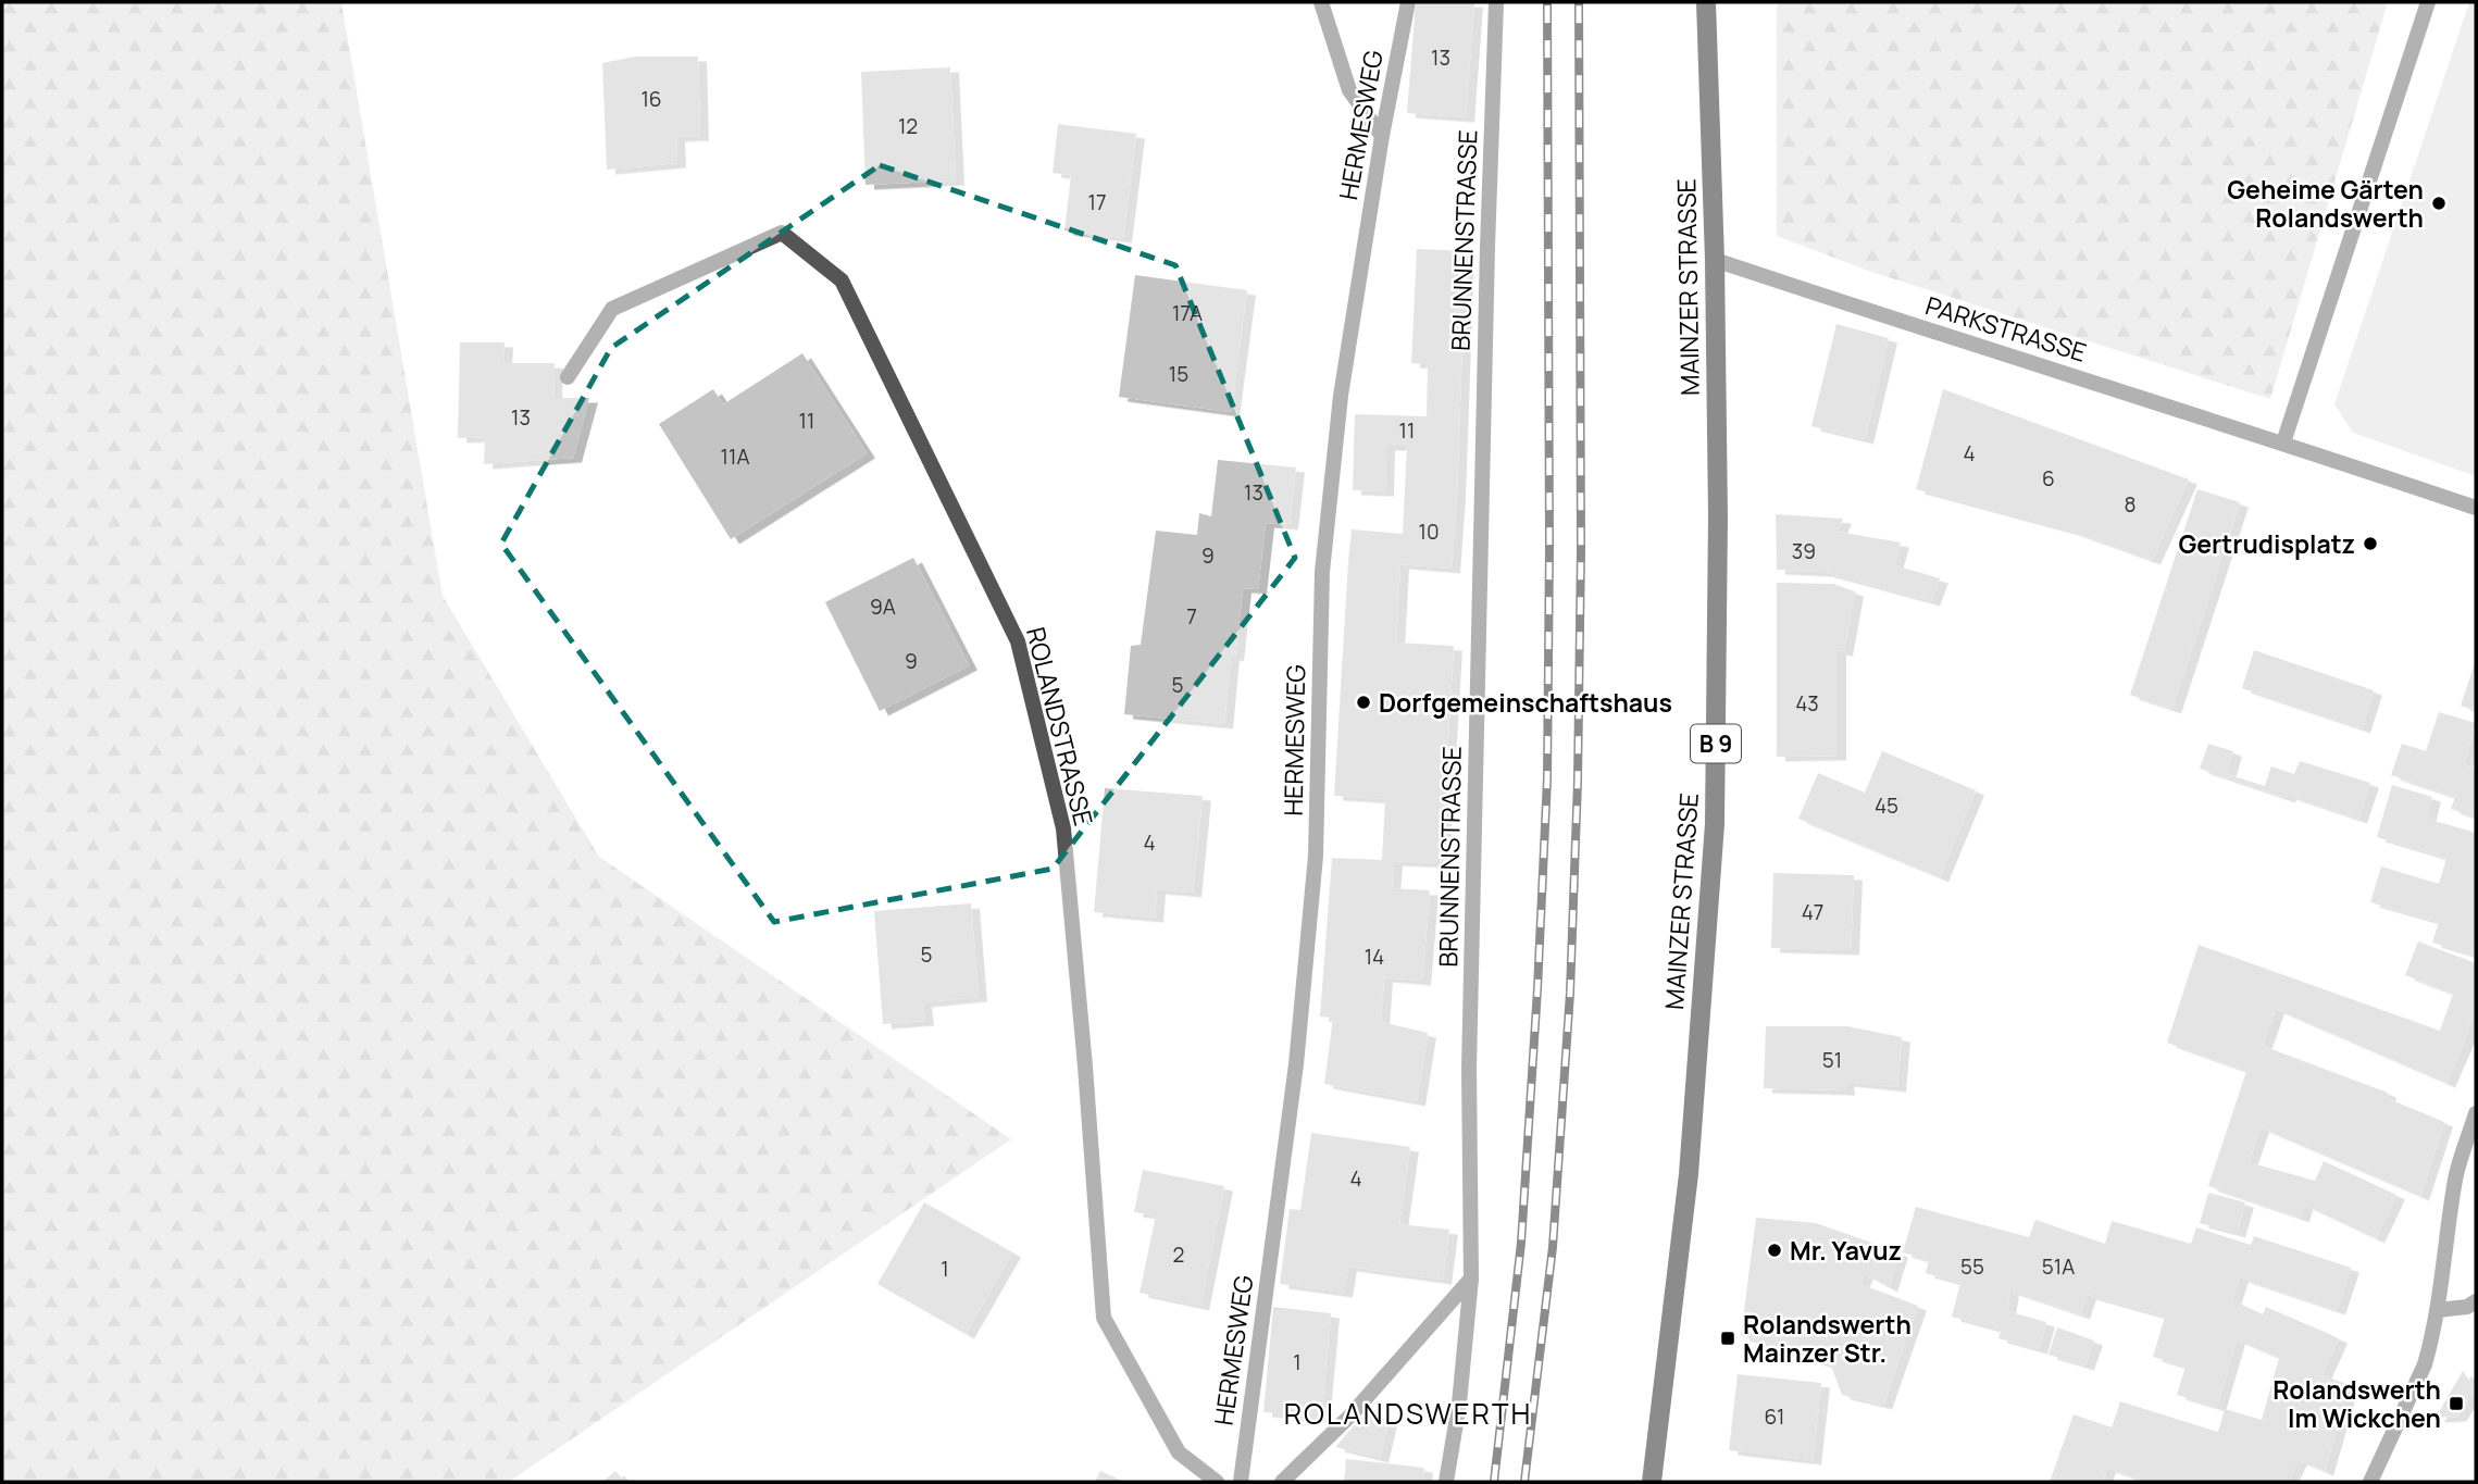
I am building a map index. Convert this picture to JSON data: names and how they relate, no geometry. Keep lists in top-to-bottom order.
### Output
{
  "streets": {
    "main road": ["MAINZER STRASSE", "B 9"],
    "street": [
      "HERMESWEG",
      "BRUNNENSTRASSE",
      "PARKSTRASSE",
      "ROLANDSTRASSE"
    ]
  },
  "crossings": [
    ["MAINZER STRASSE", "PARKSTRASSE"]
  ],
  "districts": ["ROLANDSWERTH"],
  "places": {
    "other": [
      "Geheime Gärten Rolandswerth",
      "Gertrudisplatz",
      "Dorfgemeinschaftshaus",
      "Mr. Yavuz"
    ],
    "transit": ["Rolandswerth Mainzer Str.", "Rolandswerth Im Wickchen"]
  },
  "house_numbers": [
    "13",
    "16",
    "12",
    "17",
    "17A",
    "15",
    "13",
    "11",
    "11",
    "4",
    "11A",
    "6",
    "13",
    "8",
    "10",
    "39",
    "9",
    "9A",
    "7",
    "9",
    "5",
    "43",
    "45",
    "4",
    "47",
    "5",
    "14",
    "51",
    "4",
    "2",
    "55",
    "51A",
    "1",
    "1",
    "61"
  ]
}
